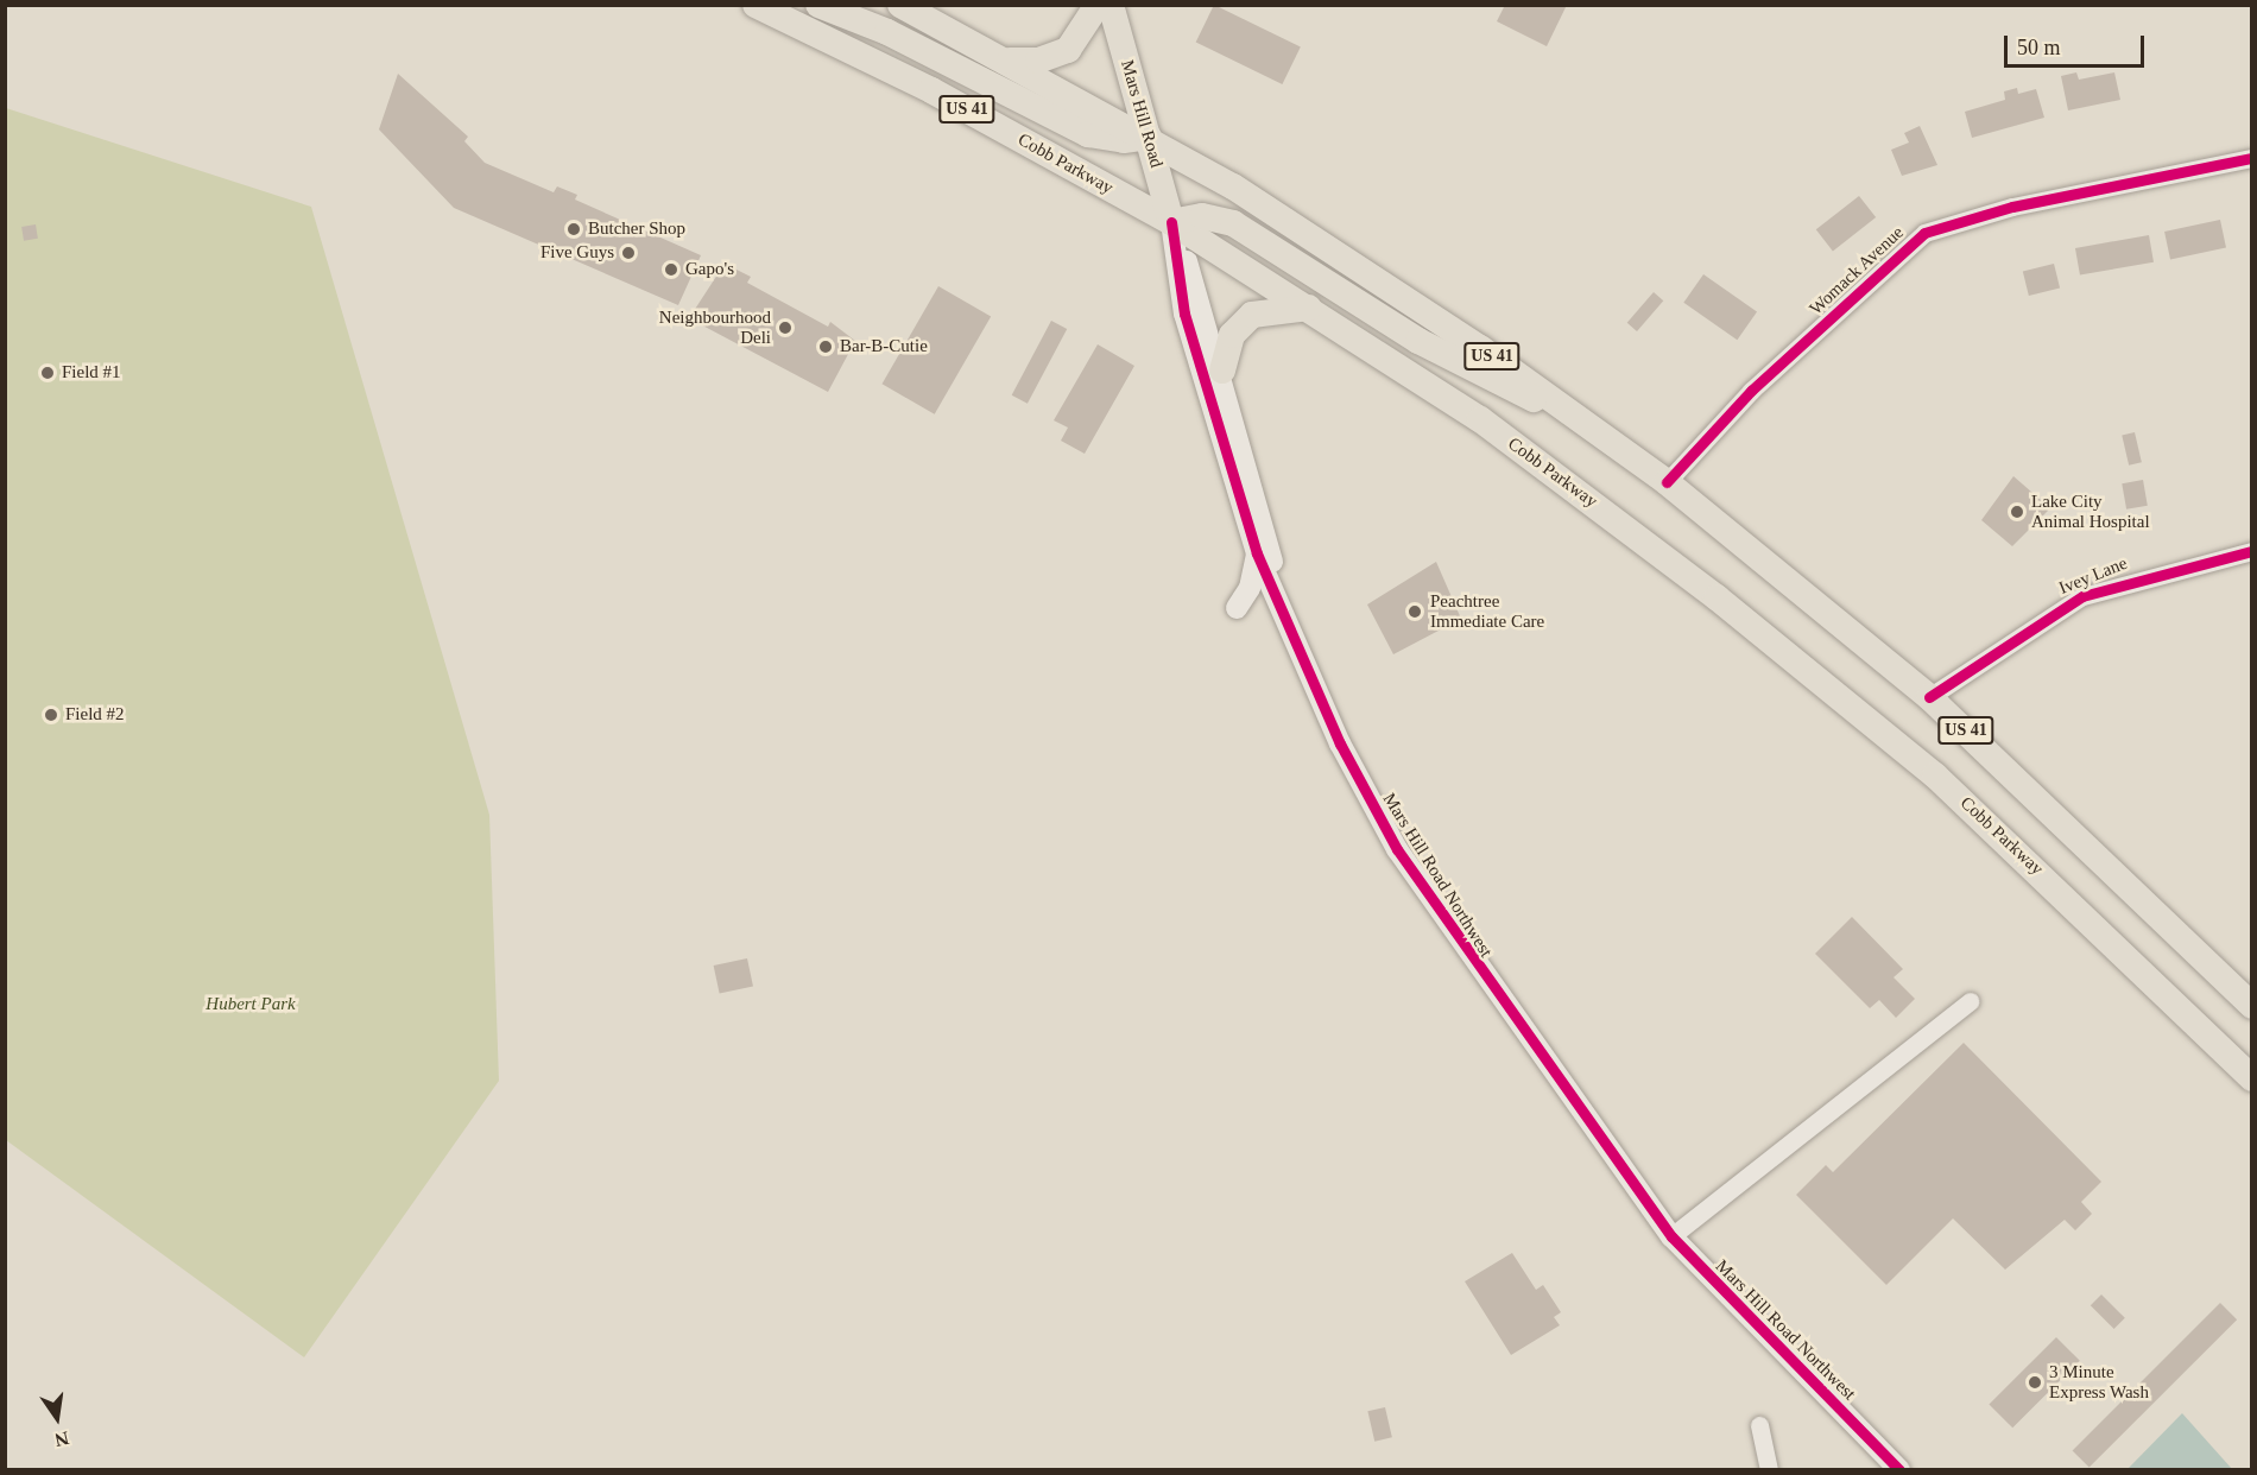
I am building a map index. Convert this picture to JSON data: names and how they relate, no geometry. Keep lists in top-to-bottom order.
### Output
{
  "streets": {
    "main road": ["US 41", "Mars Hill Road", "Cobb Parkway"],
    "street": ["Womack Avenue", "Ivey Lane", "Mars Hill Road Northwest"]
  },
  "crossings": [
    ["US 41", "Mars Hill Road"],
    ["US 41", "Womack Avenue"],
    ["US 41", "Ivey Lane"],
    ["Mars Hill Road", "Cobb Parkway"],
    ["Mars Hill Road", "Mars Hill Road Northwest"],
    ["Cobb Parkway", "Mars Hill Road Northwest"]
  ],
  "parks": ["Hubert Park"],
  "places": [
    "Butcher Shop",
    "Five Guys",
    "Gapo's",
    "Neighbourhood Deli",
    "Bar-B-Cutie",
    "Field #1",
    "Lake City Animal Hospital",
    "Peachtree Immediate Care",
    "Field #2",
    "3 Minute Express Wash"
  ],
  "scale_bar": "50 m",
  "north": "bottom"
}
